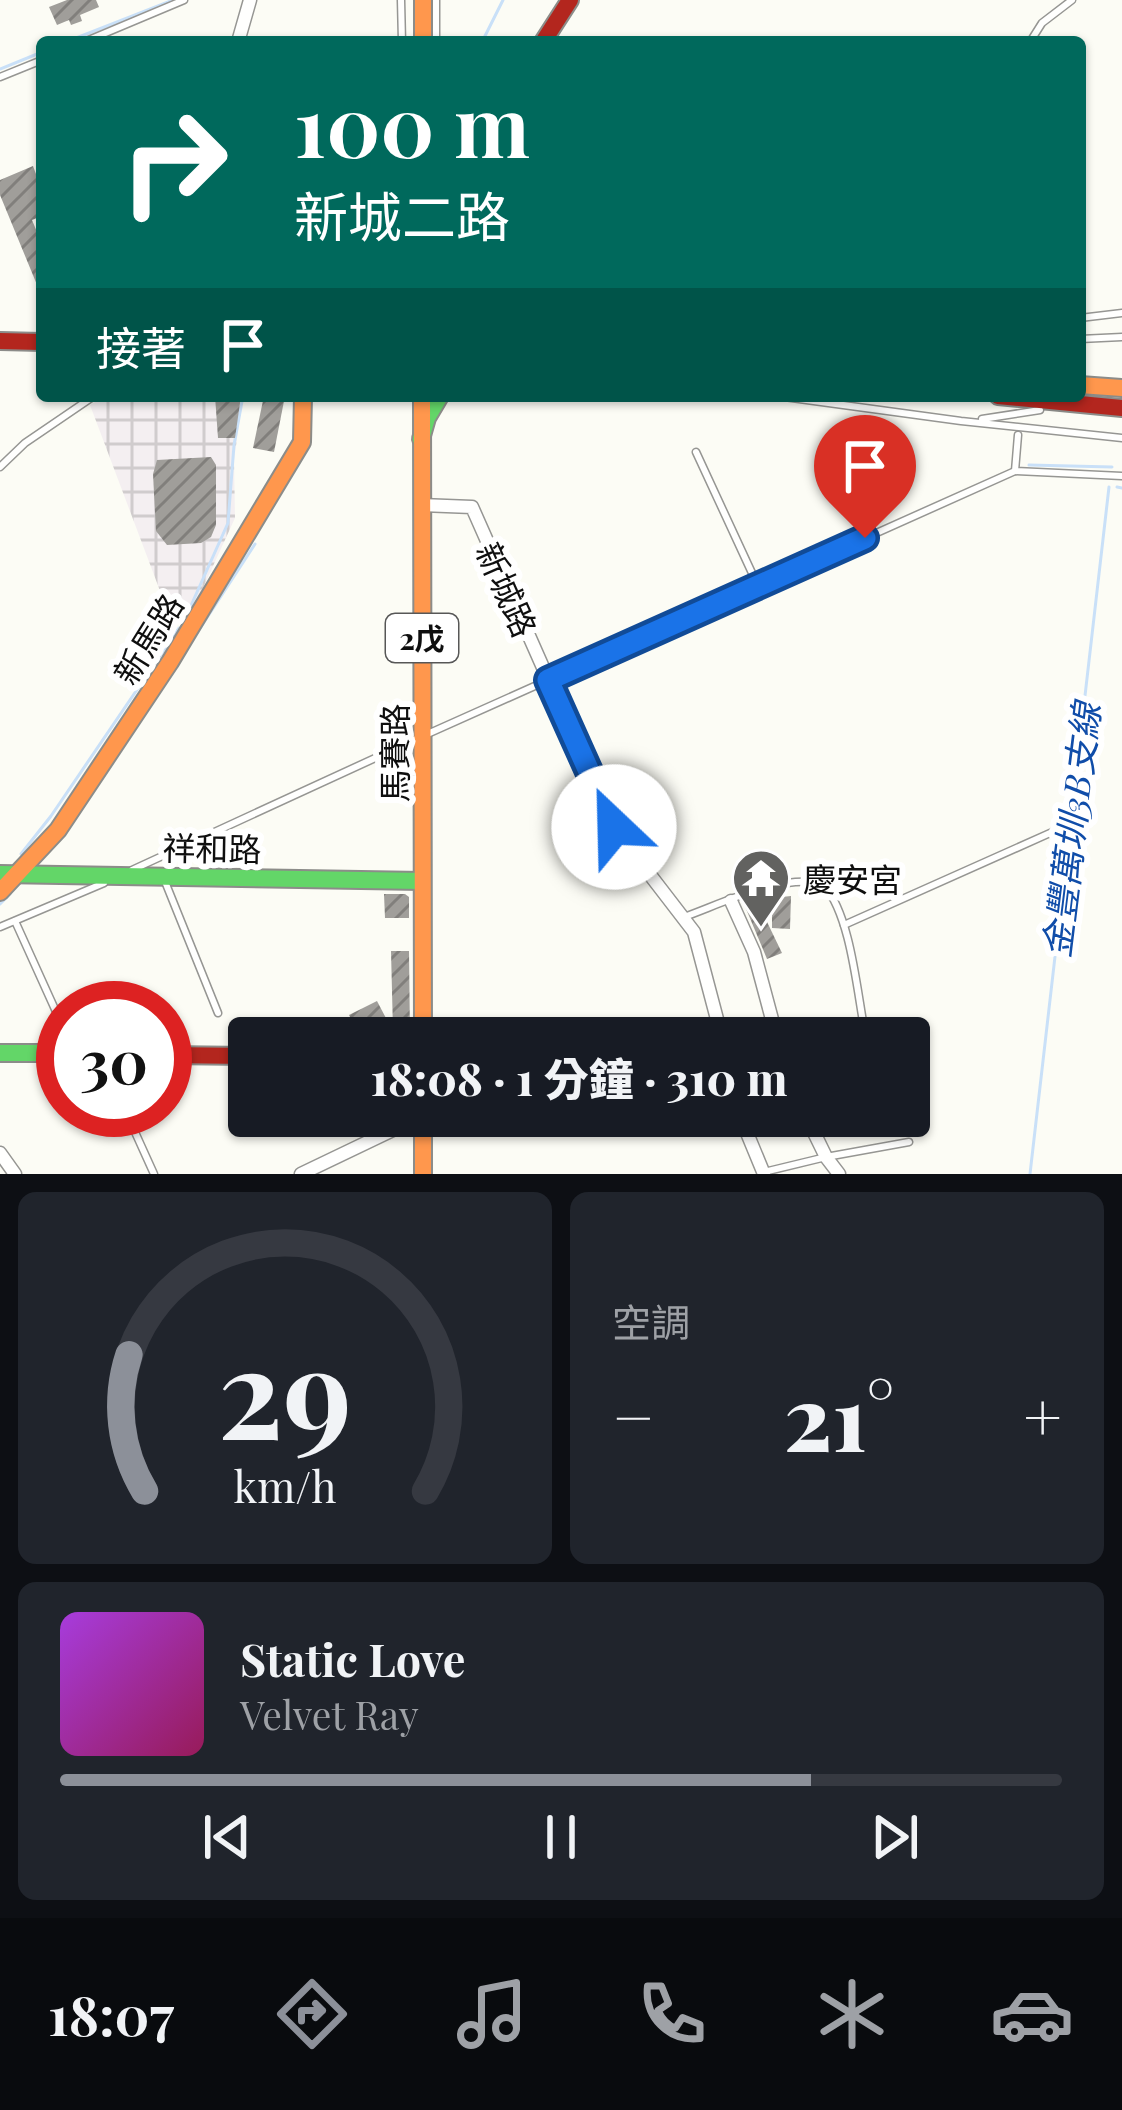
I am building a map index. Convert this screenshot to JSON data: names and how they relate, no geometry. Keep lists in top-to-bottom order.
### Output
{
  "streets": {
    "main road": [
      "新馬路",
      "2戊",
      "馬賽路",
      "祥和路"
    ],
    "street": ["新城路"]
  },
  "crossings": [
    ["新城路", "馬賽路"],
    ["新馬路", "祥和路"],
    ["馬賽路", "祥和路"]
  ],
  "water": ["金豐萬圳3B支線"],
  "places": {
    "temple": ["慶安宮"]
  },
  "page": {
    "turn": ["100 m", "新城二路"],
    "then": "接著",
    "limit": "30",
    "trip": "18:08 · 1 分鐘 · 310 m",
    "tile": "空調",
    "heat": ["−", "21°", "+"],
    "song": ["Static Love", "Velvet Ray"],
    "tabs": "18:07",
    "gauge": ["29", "km/h"]
  }
}
